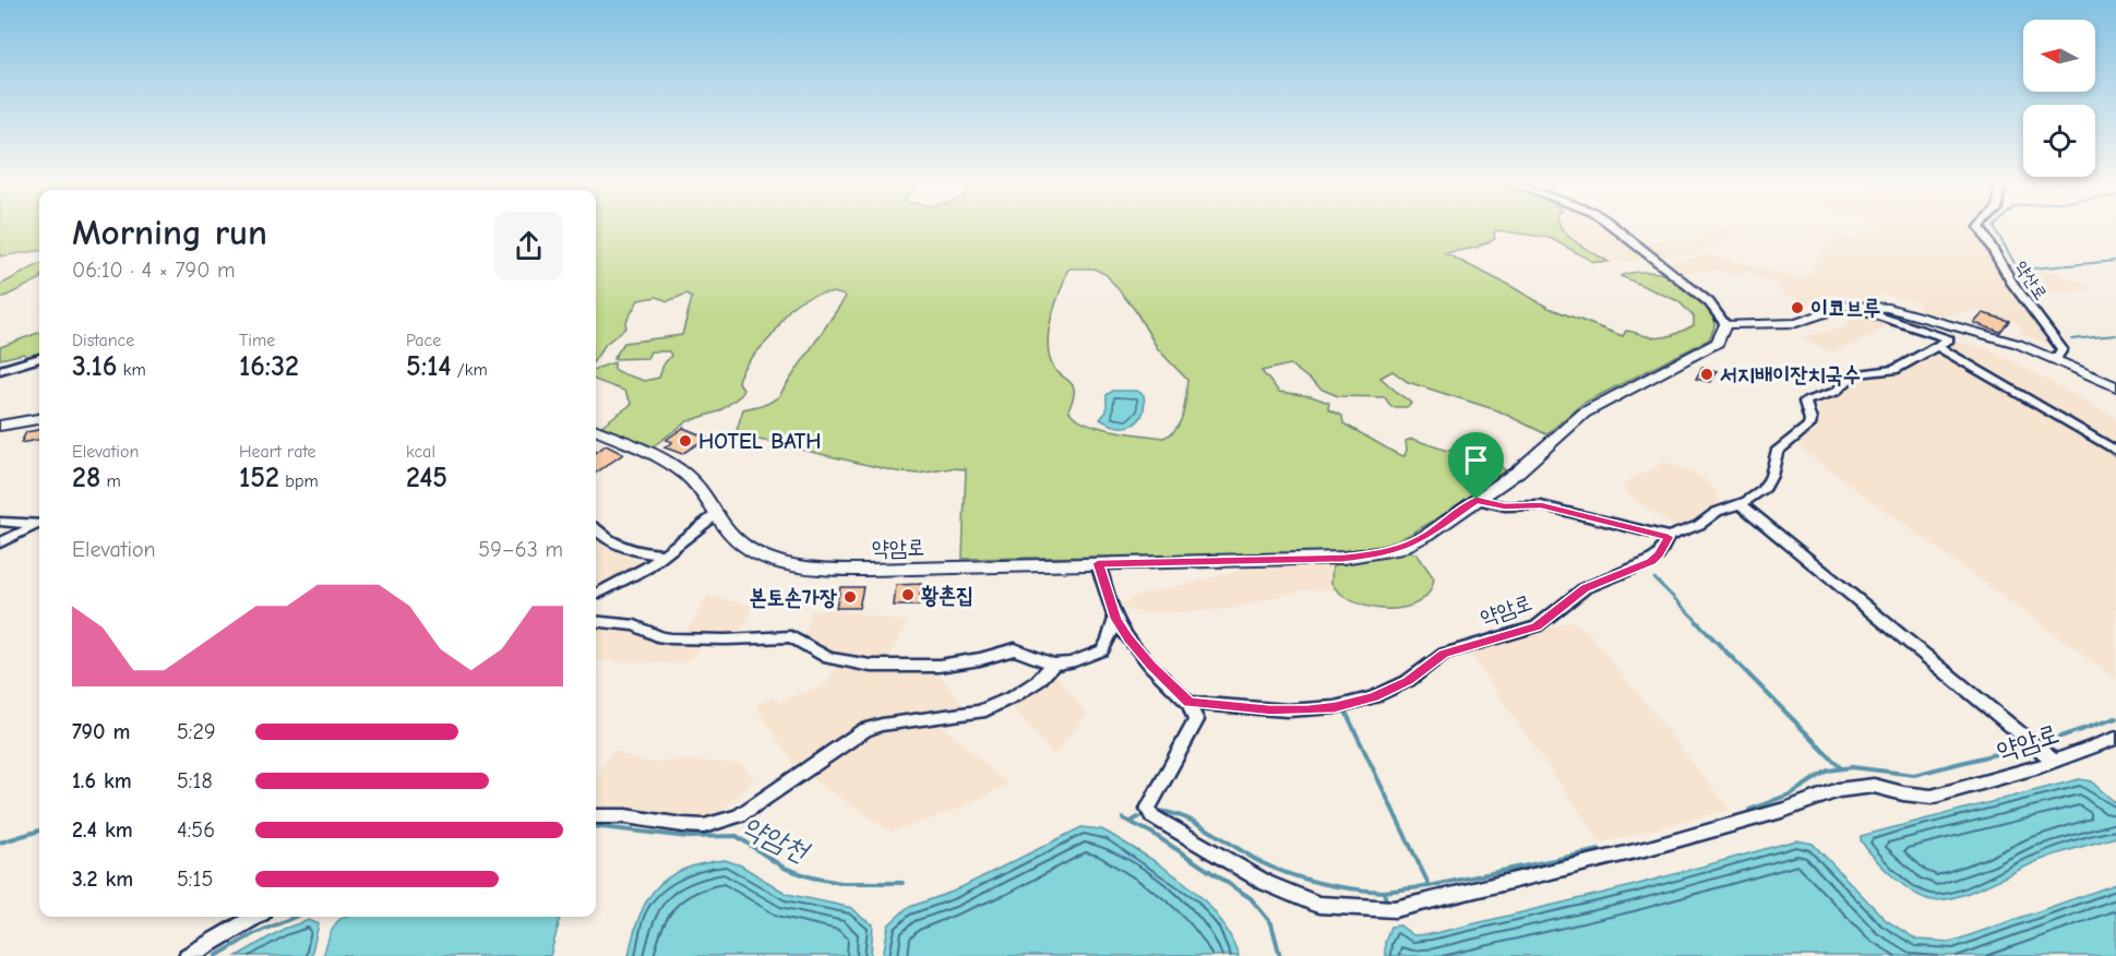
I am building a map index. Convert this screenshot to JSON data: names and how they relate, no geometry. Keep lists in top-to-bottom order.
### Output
{
  "streets": {
    "street": ["약산로", "약암로"]
  },
  "water": ["약암천"],
  "places": [
    "이코브루",
    "서지배이잔치국수",
    "HOTEL BATH",
    "황촌집",
    "본토손가장"
  ],
  "north": "left",
  "page": {
    "heading": ["Morning run", "06:10 · 4 × 790 m"],
    "stats": [
      ["Distance", "3.16 km"],
      ["Time", "16:32"],
      ["Pace", "5:14 /km"],
      ["Elevation", "28 m"],
      ["Heart rate", "152 bpm"],
      ["kcal", "245"]
    ],
    "chart": ["Elevation", "59–63 m"],
    "list": [
      {
        "name": "790 m",
        "note": "5:29"
      },
      {
        "name": "1.6 km",
        "note": "5:18"
      },
      {
        "name": "2.4 km",
        "note": "4:56"
      },
      {
        "name": "3.2 km",
        "note": "5:15"
      }
    ]
  }
}
